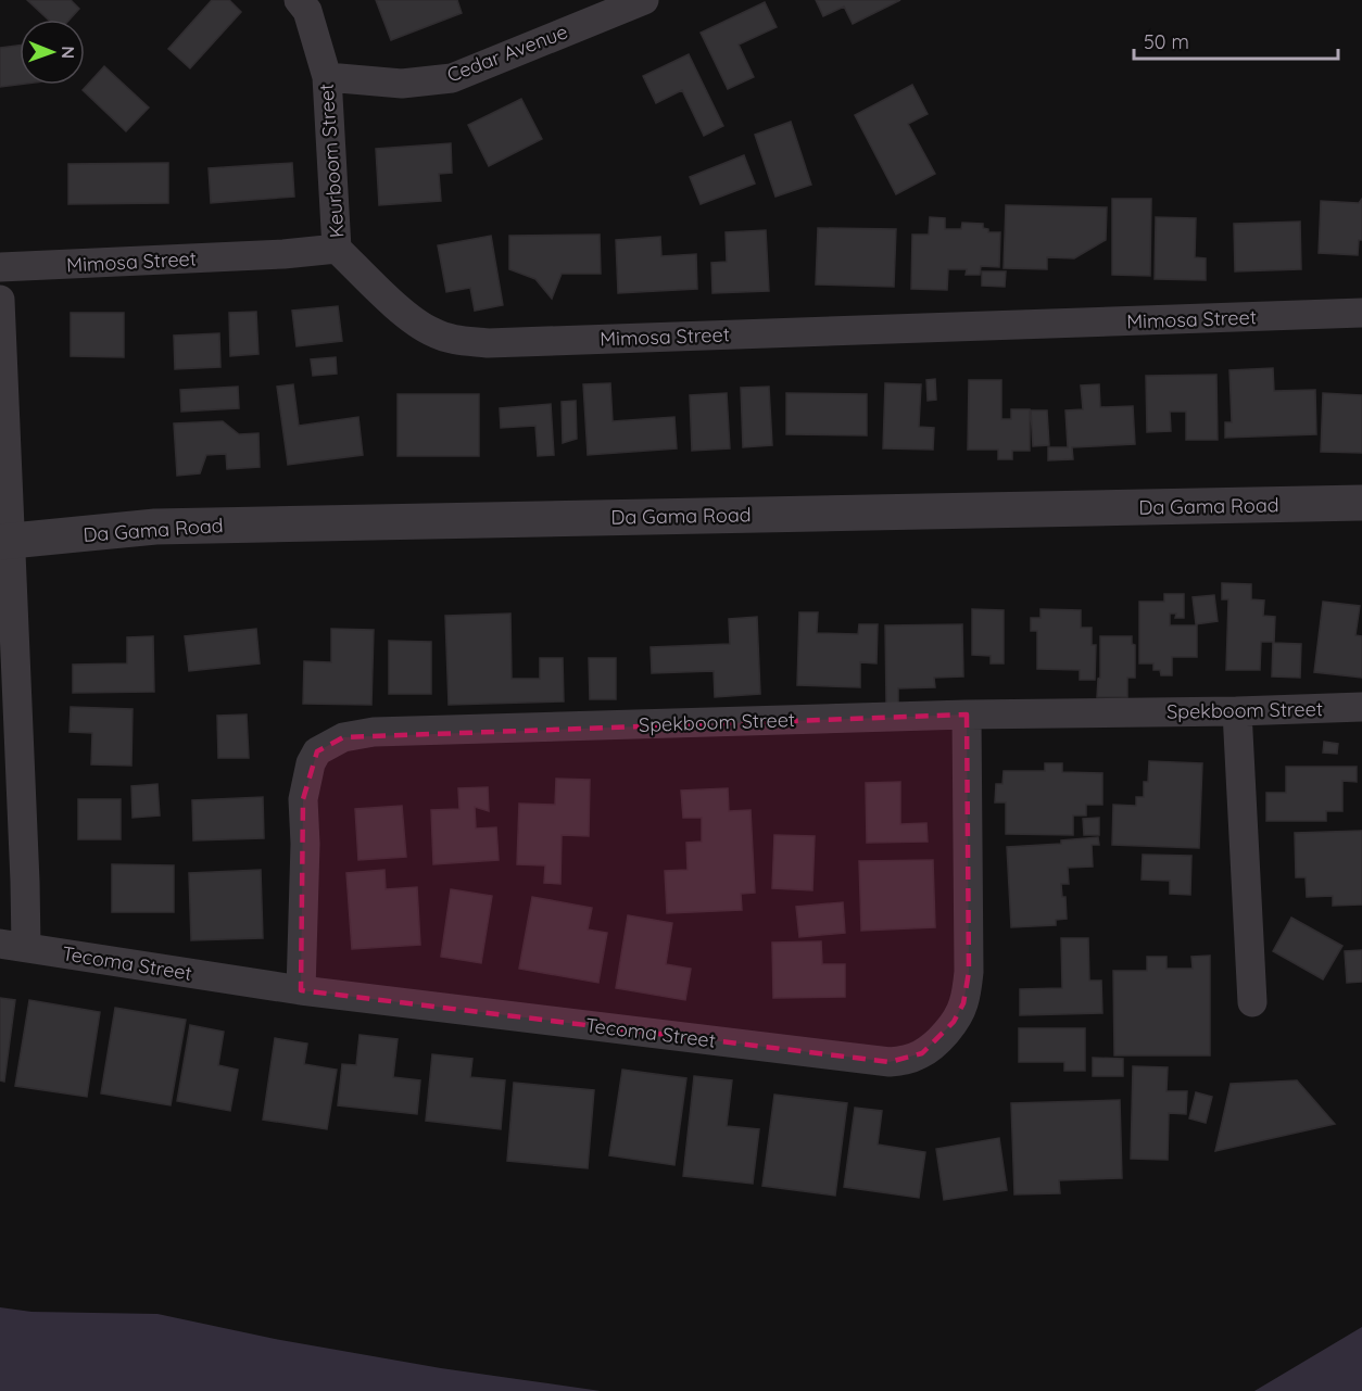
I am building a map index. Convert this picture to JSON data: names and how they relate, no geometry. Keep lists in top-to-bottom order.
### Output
{
  "streets": {
    "street": [
      "Cedar Avenue",
      "Keurboom Street",
      "Mimosa Street",
      "Da Gama Road",
      "Spekboom Street",
      "Tecoma Street"
    ]
  },
  "crossings": [
    ["Cedar Avenue", "Keurboom Street"],
    ["Keurboom Street", "Mimosa Street"],
    ["Da Gama Road", "Tecoma Street"],
    ["Spekboom Street", "Tecoma Street"]
  ],
  "scale_bar": "50 m",
  "north": "right"
}
